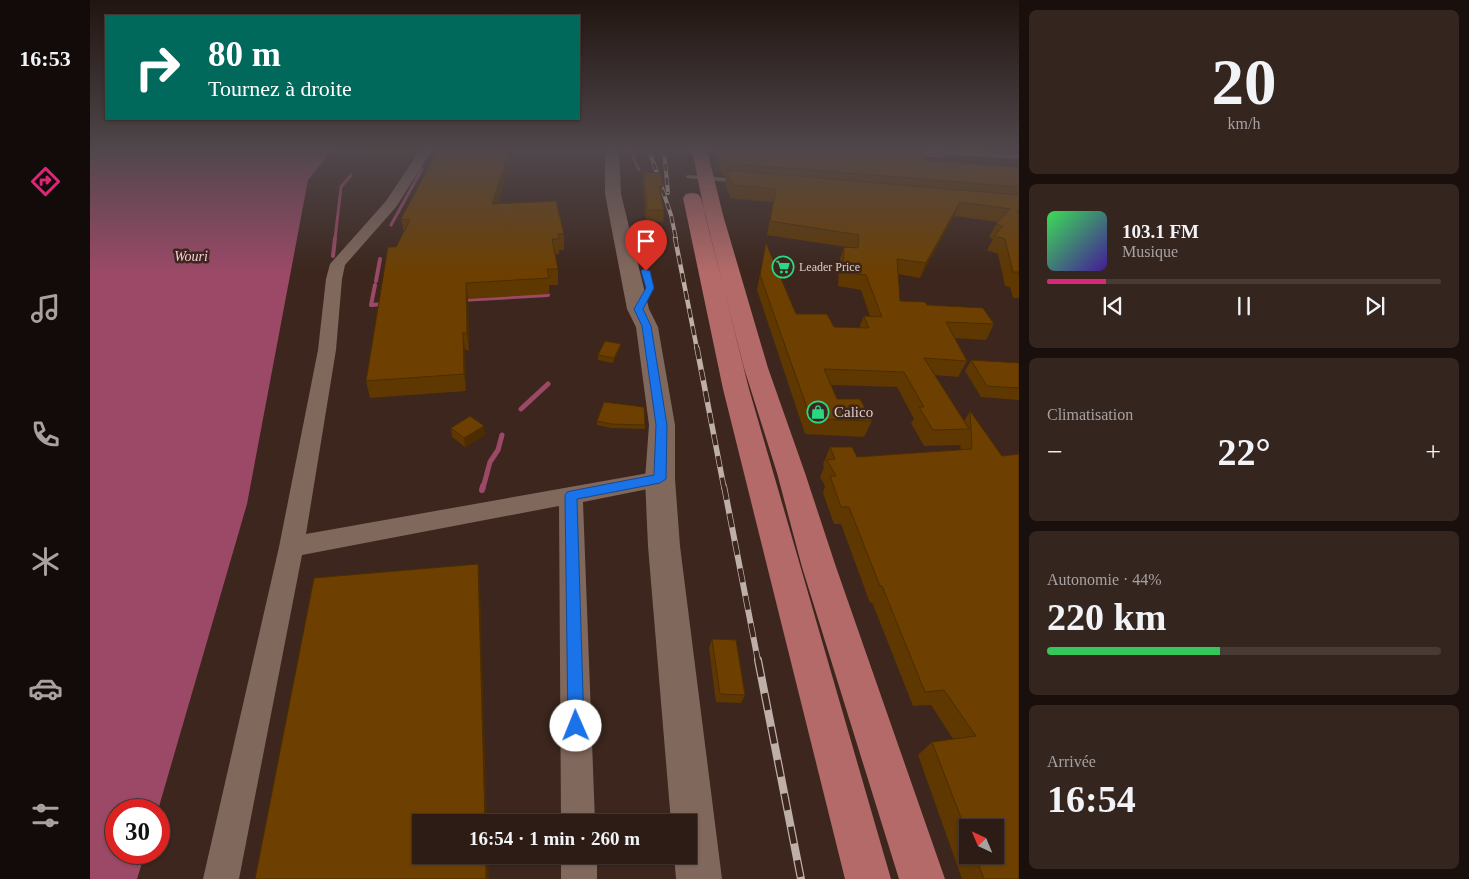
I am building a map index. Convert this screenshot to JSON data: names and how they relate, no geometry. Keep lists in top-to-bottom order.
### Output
{
  "water": ["Wouri"],
  "places": {
    "supermarket": ["Leader Price"],
    "shop": ["Calico"]
  },
  "north": "top left",
  "page": {
    "tabs": "16:53",
    "tile": [
      ["20", "km/h"],
      "Climatisation",
      ["Autonomie · 44%", "220 km"],
      ["Arrivée", "16:54"]
    ],
    "turn": ["80 m", "Tournez à droite"],
    "song": ["103.1 FM", "Musique"],
    "heat": ["−", "22°", "+"],
    "limit": "30",
    "trip": "16:54 · 1 min · 260 m"
  }
}
